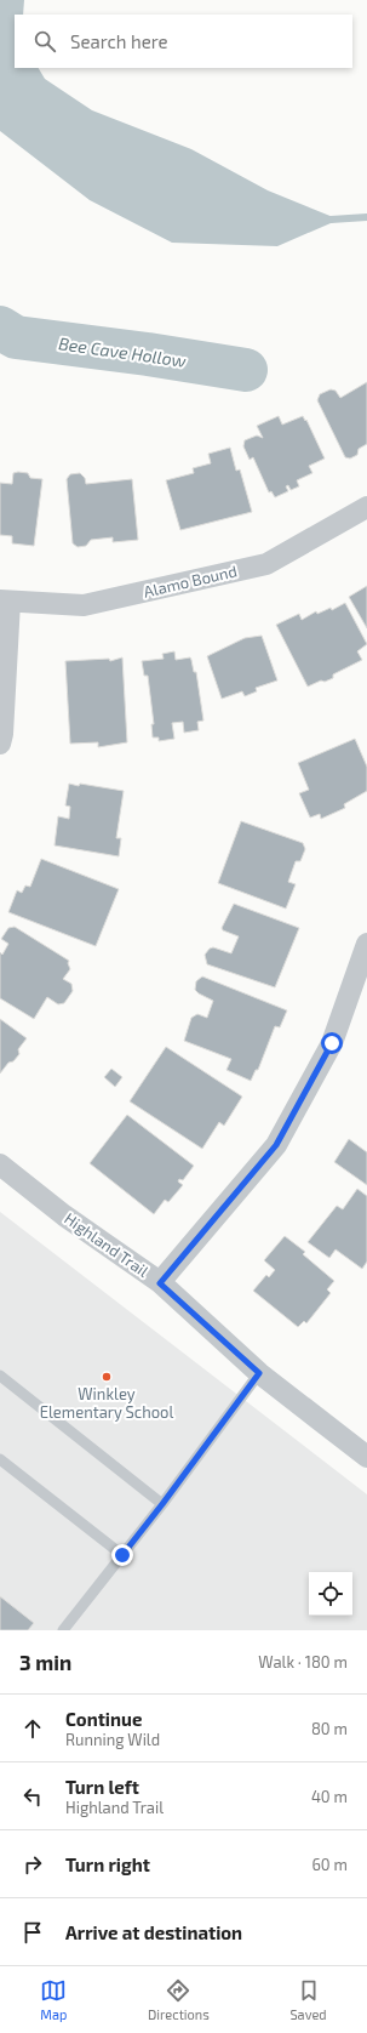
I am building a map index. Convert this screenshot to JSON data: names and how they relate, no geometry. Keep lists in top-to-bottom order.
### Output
{
  "streets": {
    "street": ["Alamo Bound", "Highland Trail"]
  },
  "water": ["Bee Cave Hollow"],
  "places": ["Winkley Elementary School"],
  "page": {
    "search": "Search here",
    "heading": ["3 min", "Walk · 180 m"],
    "list": [
      ["Continue", "Running Wild", "80 m"],
      ["Turn left", "Highland Trail", "40 m"],
      ["Turn right", "60 m"],
      "Arrive at destination"
    ],
    "nav": ["Map", "Directions", "Saved"]
  }
}
